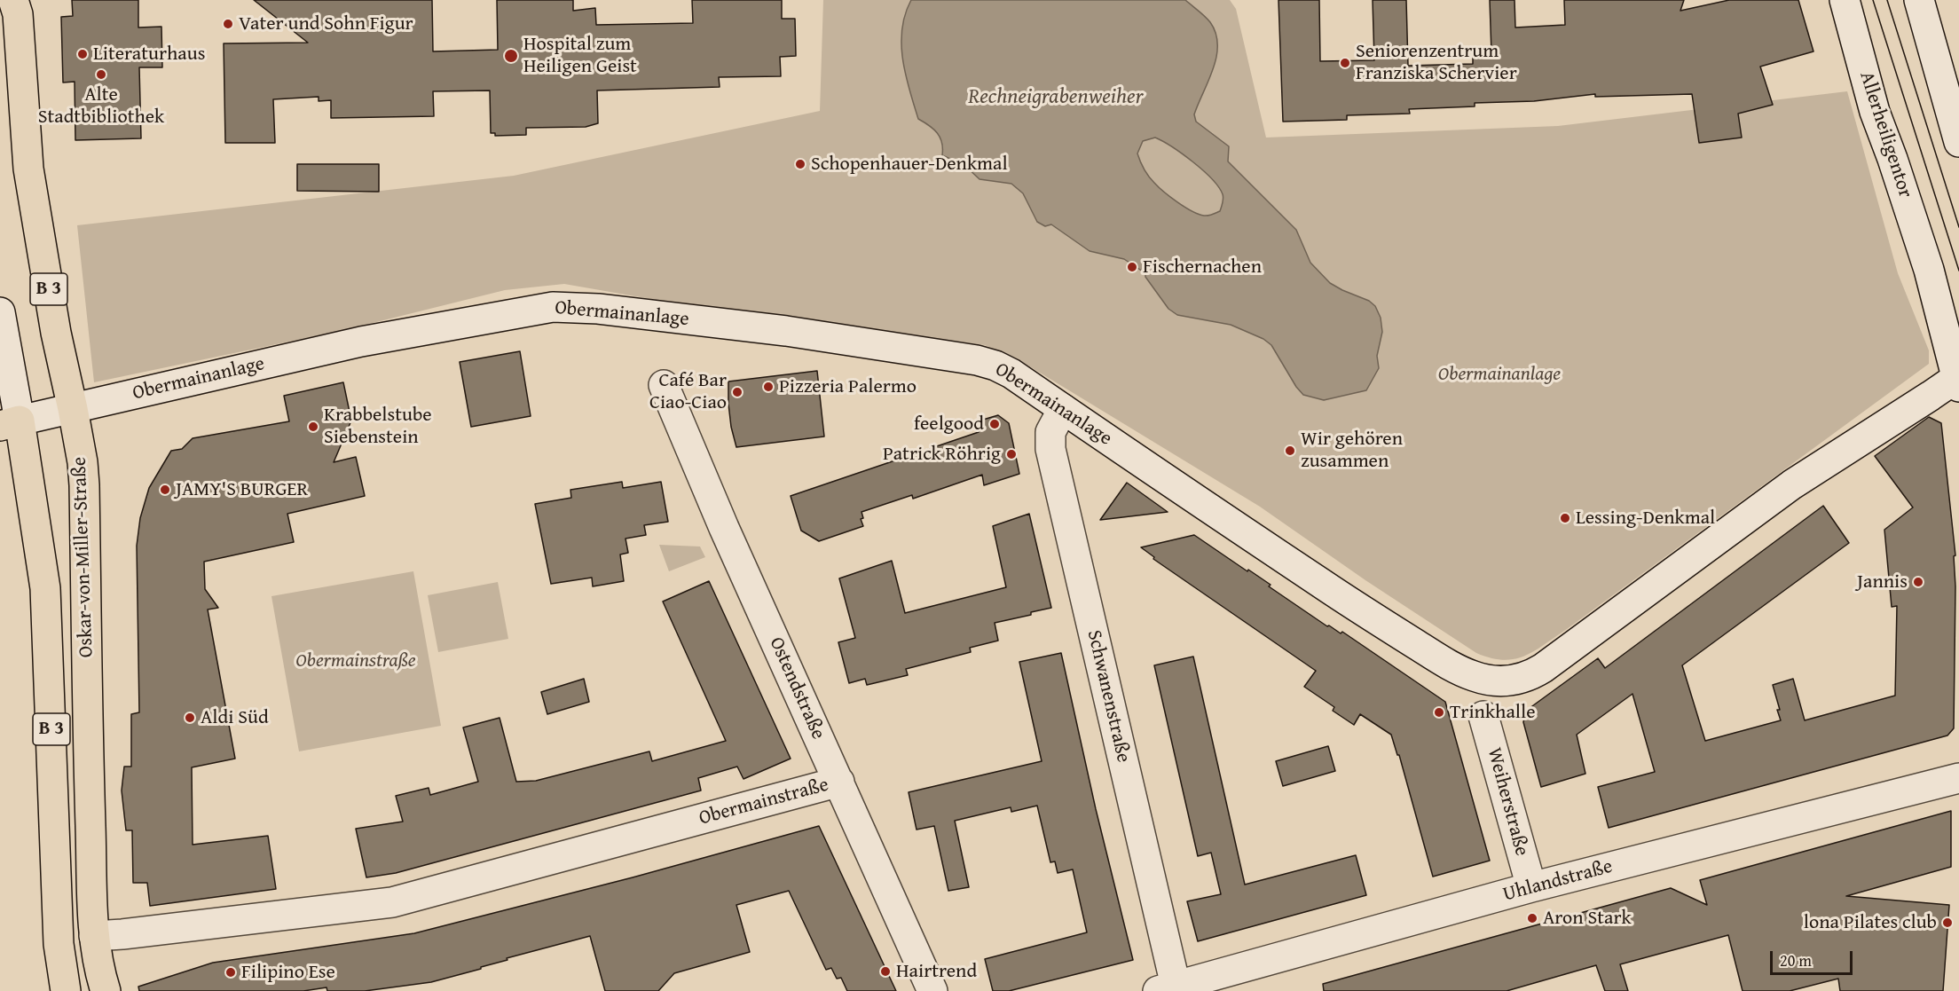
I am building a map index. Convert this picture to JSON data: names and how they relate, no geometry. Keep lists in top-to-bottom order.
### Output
{
  "streets": {
    "main road": ["B 3", "Oskar-von-Miller-Straße"],
    "street": [
      "Allerheiligentor",
      "Obermainanlage",
      "Ostendstraße",
      "Schwanenstraße",
      "Obermainstraße",
      "Weiherstraße",
      "Uhlandstraße"
    ]
  },
  "crossings": [
    ["Allerheiligentor", "Obermainanlage"],
    ["Obermainanlage", "Oskar-von-Miller-Straße"],
    ["Obermainanlage", "Schwanenstraße"],
    ["Oskar-von-Miller-Straße", "Obermainstraße"],
    ["Ostendstraße", "Obermainstraße"],
    ["Schwanenstraße", "Uhlandstraße"],
    ["Weiherstraße", "Uhlandstraße"]
  ],
  "water": ["Rechneigrabenweiher"],
  "parks": ["Obermainanlage", "Obermainstraße"],
  "places": [
    "Vater und Sohn Figur",
    "Literaturhaus",
    "Hospital zum Heiligen Geist",
    "Seniorenzentrum Franziska Schervier",
    "Alte Stadtbibliothek",
    "Schopenhauer-Denkmal",
    "Fischernachen",
    "Pizzeria Palermo",
    "Café Bar Ciao-Ciao",
    "feelgood",
    "Krabbelstube Siebenstein",
    "Wir gehören zusammen",
    "Patrick Röhrig",
    "JAMY'S BURGER",
    "Lessing-Denkmal",
    "Jannis",
    "Trinkhalle",
    "Aldi Süd",
    "Aron Stark",
    "lona Pilates club",
    "Hairtrend",
    "Filipino Ese"
  ],
  "scale_bar": "20 m"
}
